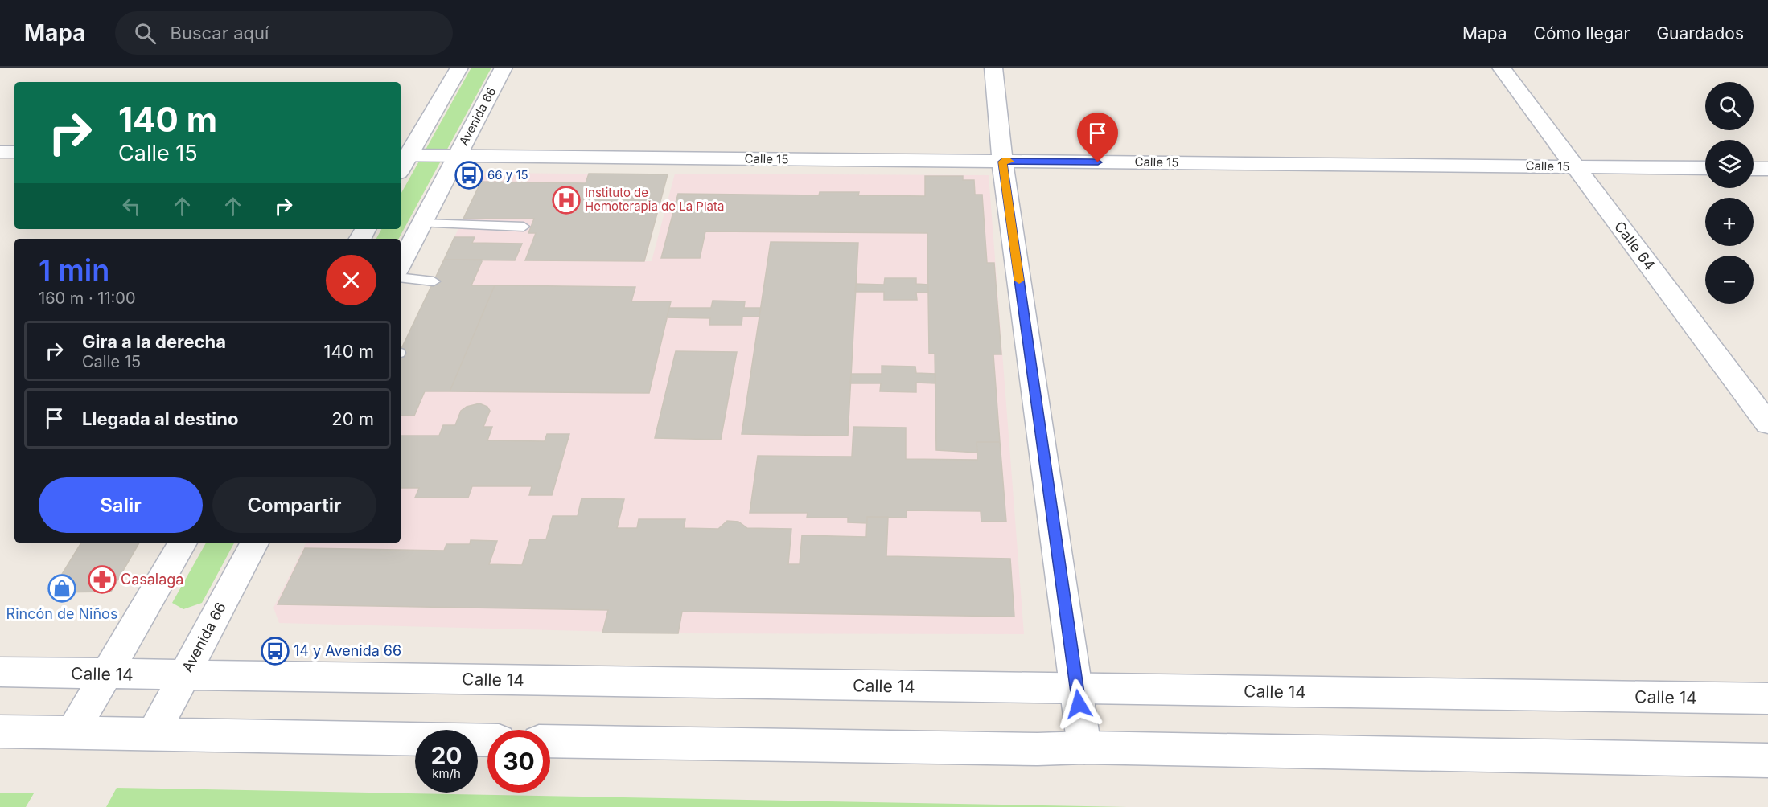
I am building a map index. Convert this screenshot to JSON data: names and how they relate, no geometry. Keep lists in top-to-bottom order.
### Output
{
  "streets": {
    "main road": [
      "Avenida 66",
      "Calle 15",
      "Calle 64",
      "Calle 14"
    ]
  },
  "crossings": [
    ["Avenida 66", "Calle 15"],
    ["Avenida 66", "Calle 14"],
    ["Calle 15", "Calle 64"]
  ],
  "places": {
    "bus stop": ["66 y 15", "14 y Avenida 66"],
    "hospital": ["Instituto de Hemoterapia de La Plata"],
    "pharmacy": ["Casalaga"],
    "shop": ["Rincón de Niños"]
  },
  "page": {
    "header": "Mapa",
    "search": "Buscar aquí",
    "nav": ["Mapa", "Cómo llegar", "Guardados"],
    "map_buttons": ["+", "−"],
    "turn": ["140 m", "Calle 15"],
    "heading": ["1 min", "160 m · 11:00"],
    "list": [
      {
        "name": "Gira a la derecha",
        "note": "Calle 15",
        "value": "140 m"
      },
      {
        "name": "Llegada al destino",
        "value": "20 m"
      }
    ],
    "buttons": ["Salir", "Compartir"],
    "speed": "20 km/h",
    "limit": "30"
  }
}
